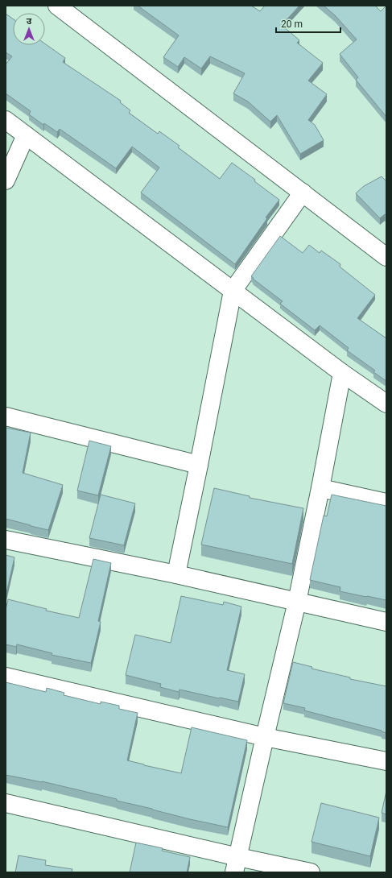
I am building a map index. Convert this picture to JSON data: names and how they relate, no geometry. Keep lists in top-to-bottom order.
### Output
{
  "scale_bar": "20 m",
  "north": "top"
}
